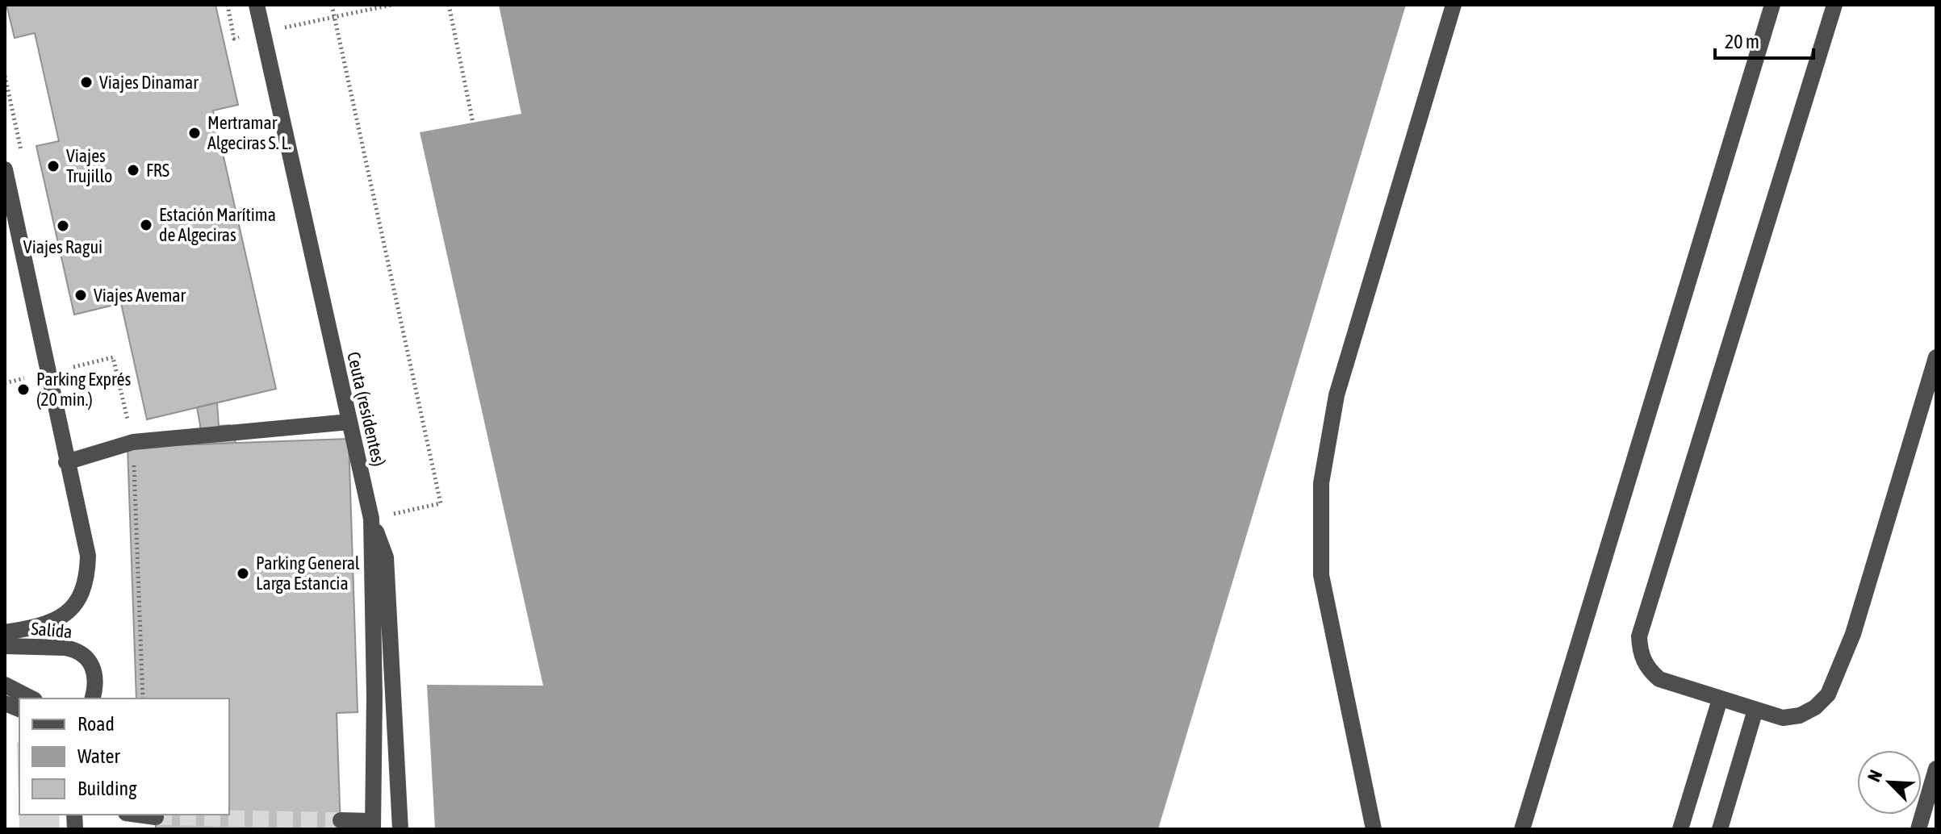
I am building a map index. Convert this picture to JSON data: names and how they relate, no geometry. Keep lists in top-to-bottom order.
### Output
{
  "streets": {
    "street": ["Ceuta (residentes)", "Salida"]
  },
  "places": [
    "Viajes Dinamar",
    "Mertramar Algeciras S. L.",
    "Viajes Trujillo",
    "FRS",
    "Estación Marítima de Algeciras",
    "Viajes Ragui",
    "Viajes Avemar",
    "Parking Exprés (20 min.)",
    "Parking General Larga Estancia"
  ],
  "legend": ["Road", "Water", "Building"],
  "scale_bar": "20 m",
  "north": "top left"
}
